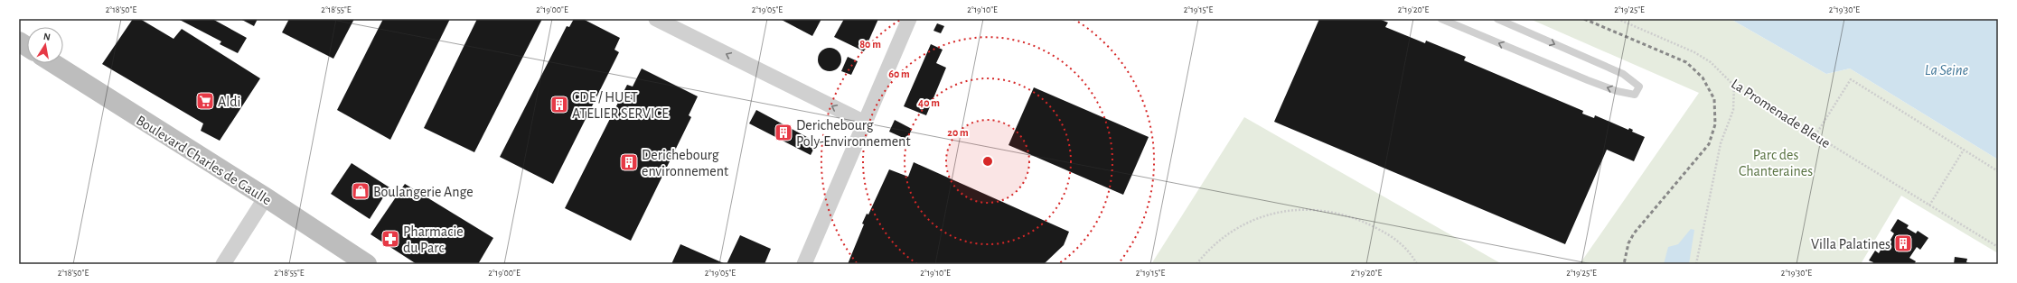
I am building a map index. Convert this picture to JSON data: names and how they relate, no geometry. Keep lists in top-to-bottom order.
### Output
{
  "streets": {
    "main road": ["Boulevard Charles de Gaulle"],
    "path": ["La Promenade Bleue"]
  },
  "water": ["La Seine"],
  "parks": ["Parc des Chanteraines"],
  "places": {
    "supermarket": ["Aldi"],
    "building": [
      "CDE / HUET ATELIER SERVICE",
      "Derichebourg Poly-Environnement",
      "Derichebourg environnement",
      "Villa Palatines"
    ],
    "shop": ["Boulangerie Ange"],
    "pharmacy": ["Pharmacie du Parc"]
  },
  "north": "top",
  "coordinates": [
    "2°18'50\"E",
    "2°18'55\"E",
    "2°19'00\"E",
    "2°19'05\"E",
    "2°19'10\"E",
    "2°19'15\"E",
    "2°19'20\"E",
    "2°19'25\"E",
    "2°19'30\"E"
  ],
  "rings": [
    "80 m",
    "60 m",
    "40 m",
    "20 m"
  ]
}
